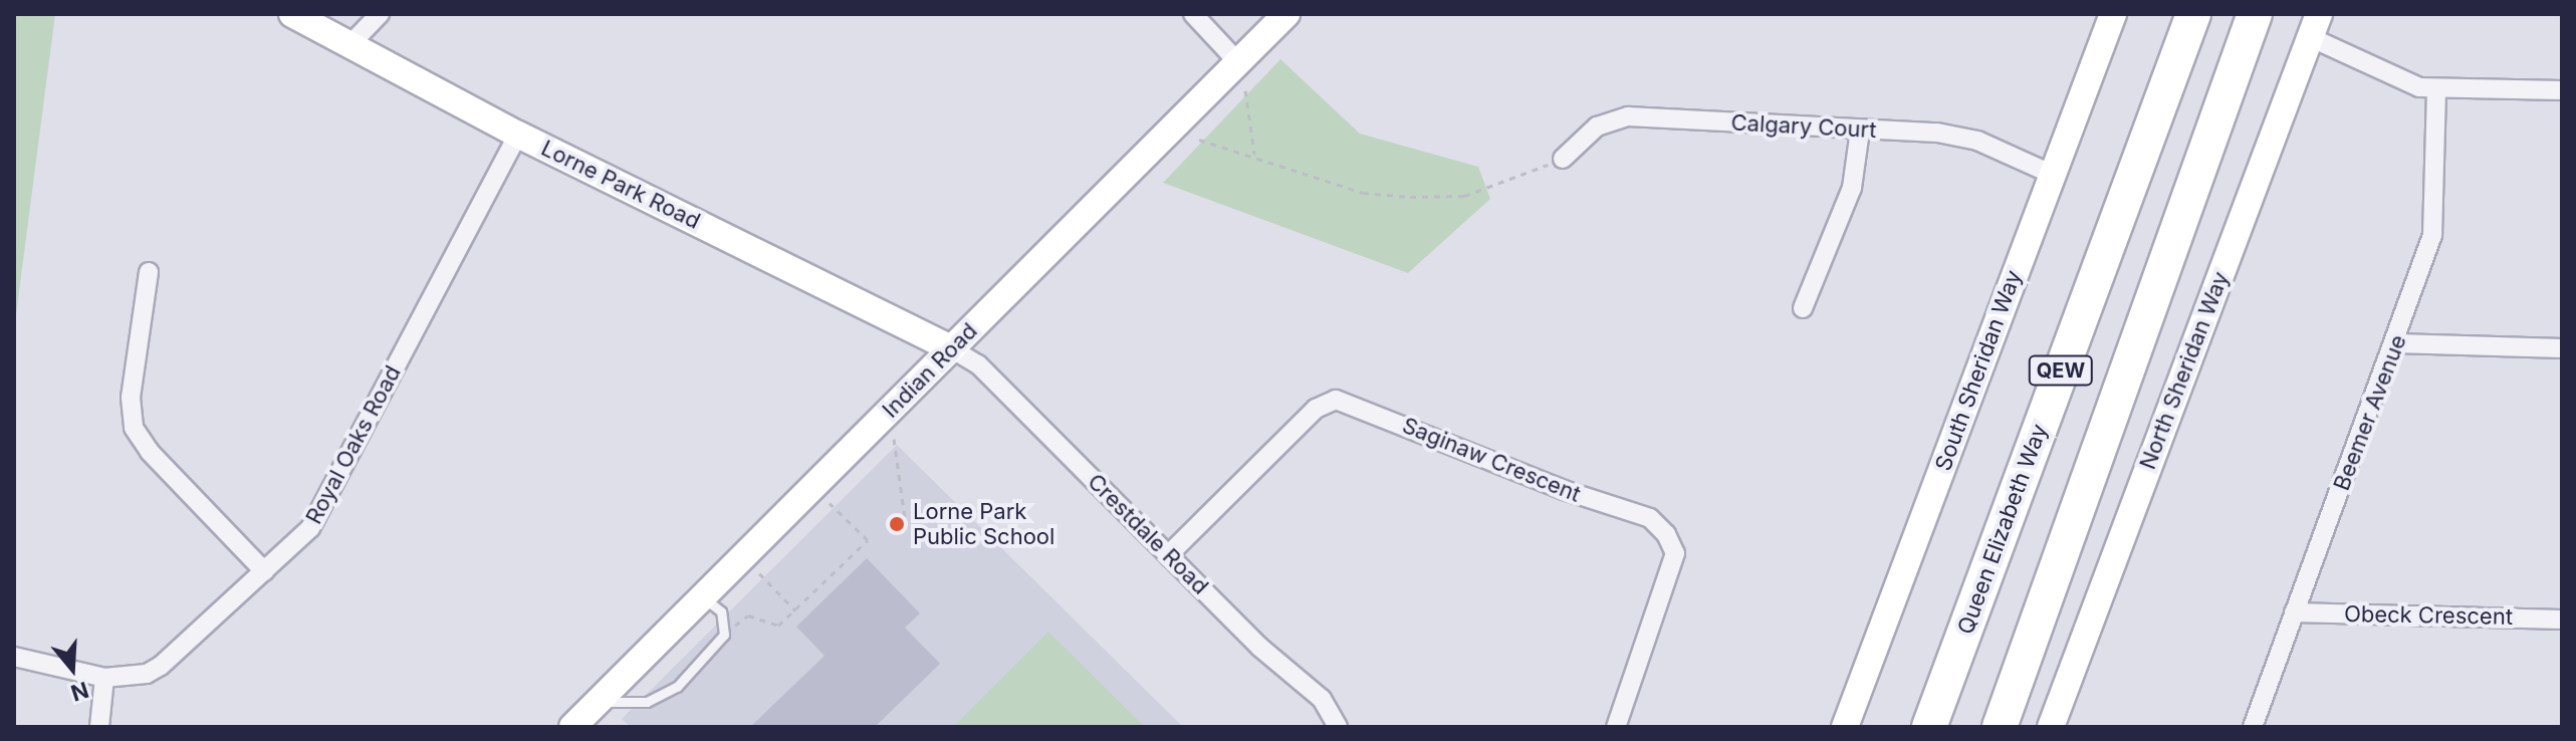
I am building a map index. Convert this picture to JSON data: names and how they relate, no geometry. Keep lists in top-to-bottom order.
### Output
{
  "streets": {
    "highway": ["QEW", "Queen Elizabeth Way"],
    "street": [
      "Calgary Court",
      "Lorne Park Road",
      "Indian Road",
      "South Sheridan Way",
      "North Sheridan Way",
      "Beemer Avenue",
      "Royal Oaks Road",
      "Saginaw Crescent",
      "Crestdale Road",
      "Obeck Crescent"
    ]
  },
  "crossings": [
    ["Calgary Court", "South Sheridan Way"],
    ["Lorne Park Road", "Indian Road"],
    ["Lorne Park Road", "Royal Oaks Road"],
    ["Lorne Park Road", "Crestdale Road"],
    ["Indian Road", "Crestdale Road"],
    ["Beemer Avenue", "Obeck Crescent"],
    ["Saginaw Crescent", "Crestdale Road"]
  ],
  "places": ["Lorne Park Public School"],
  "north": "bottom"
}
